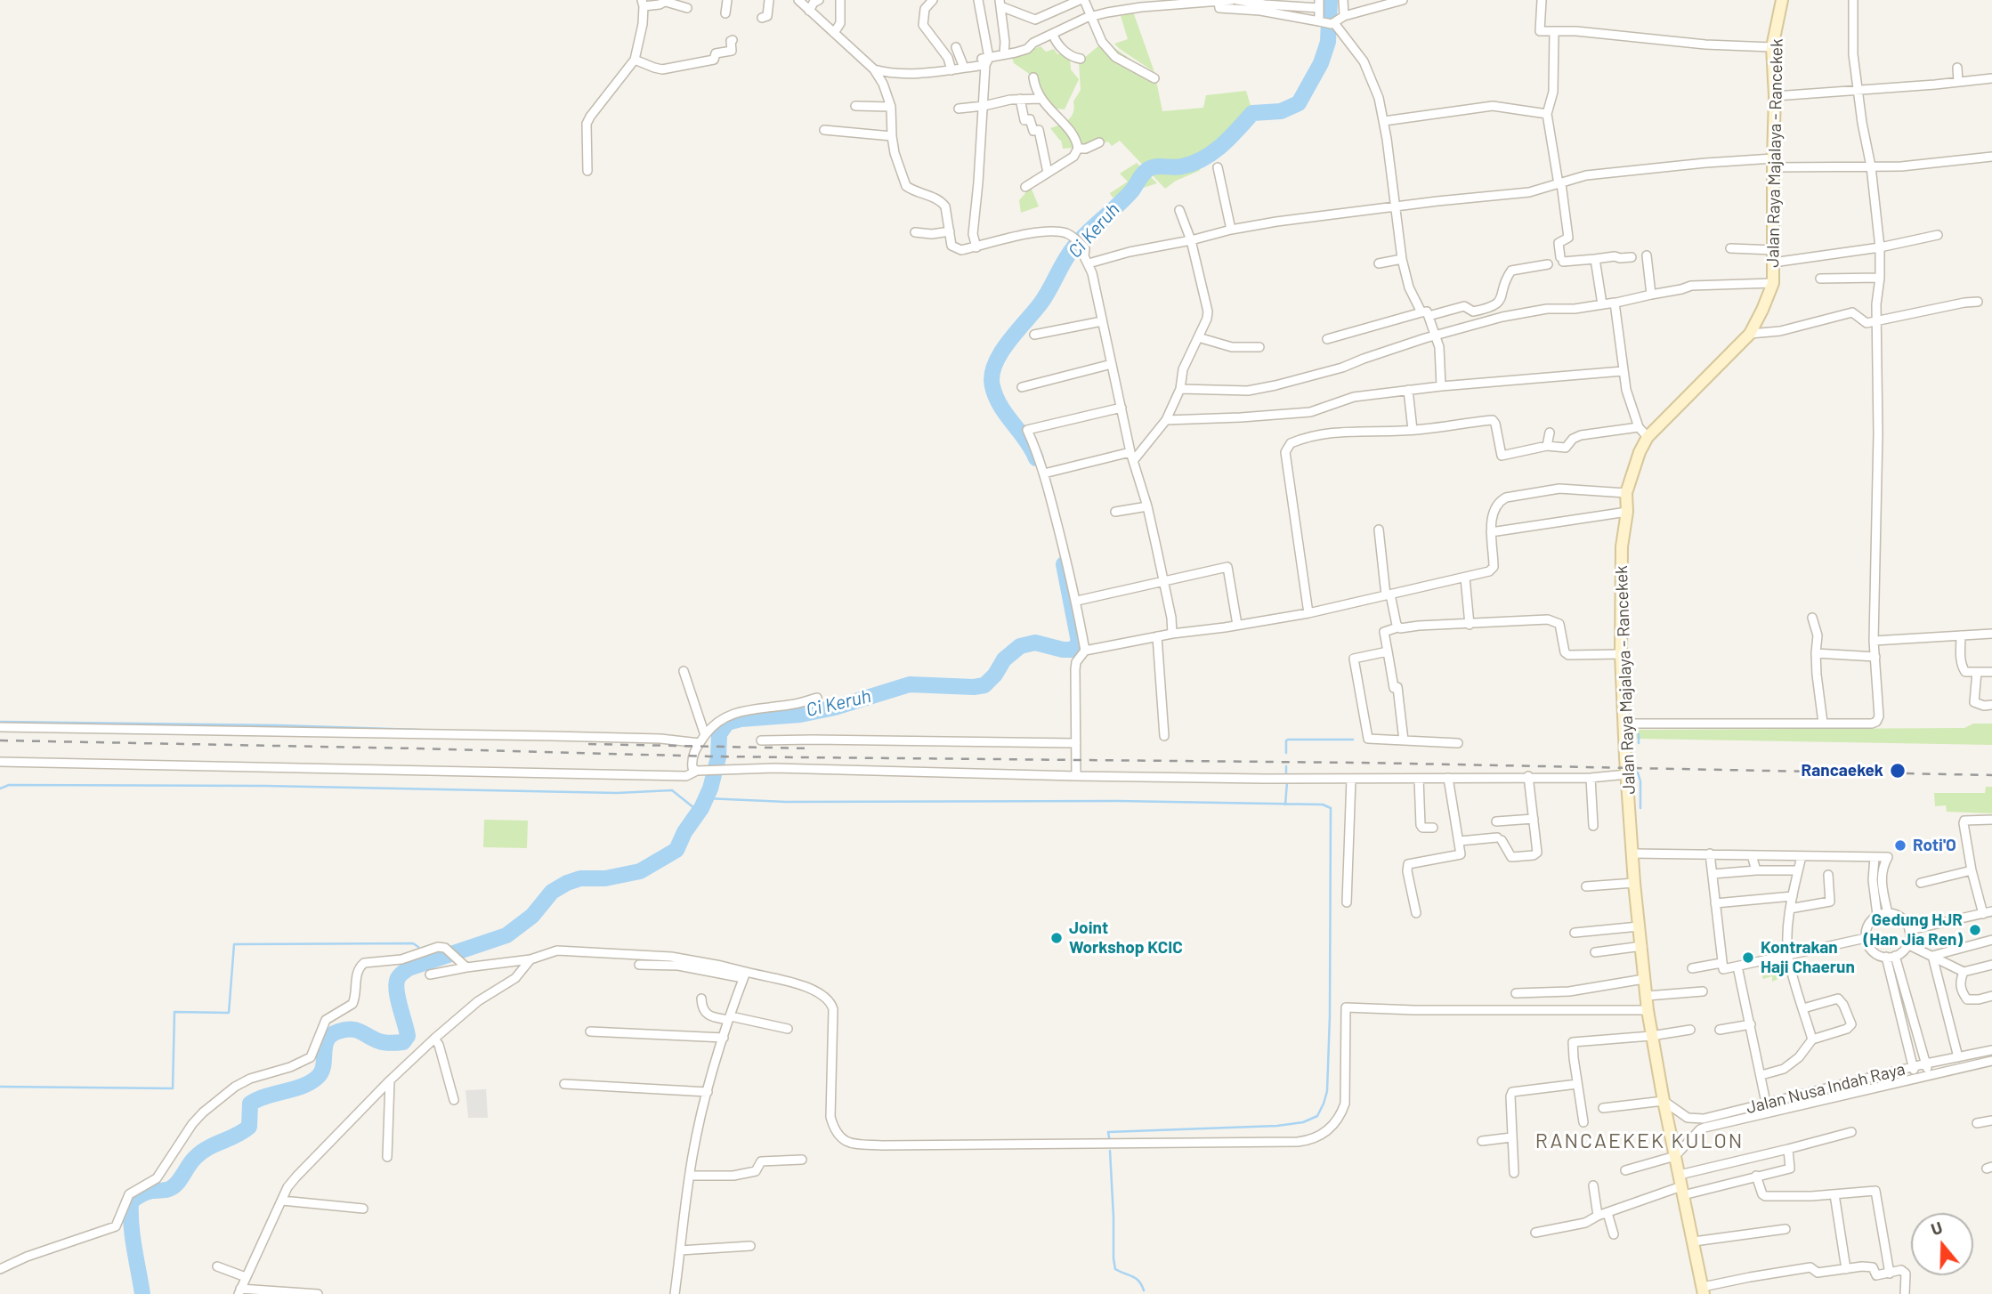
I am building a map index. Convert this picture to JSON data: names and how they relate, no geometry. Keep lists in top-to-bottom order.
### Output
{
  "streets": {
    "main road": ["Jalan Raya Majalaya - Rancekek"],
    "street": ["Jalan Nusa Indah Raya"]
  },
  "crossings": [
    ["Jalan Raya Majalaya - Rancekek", "Jalan Nusa Indah Raya"]
  ],
  "districts": ["RANCAEKEK KULON"],
  "water": ["Ci Keruh"],
  "places": [
    "Rancaekek",
    "Roti'O",
    "Gedung HJR (Han Jia Ren)",
    "Joint Workshop KCIC",
    "Kontrakan Haji Chaerun"
  ],
  "north": "top"
}
